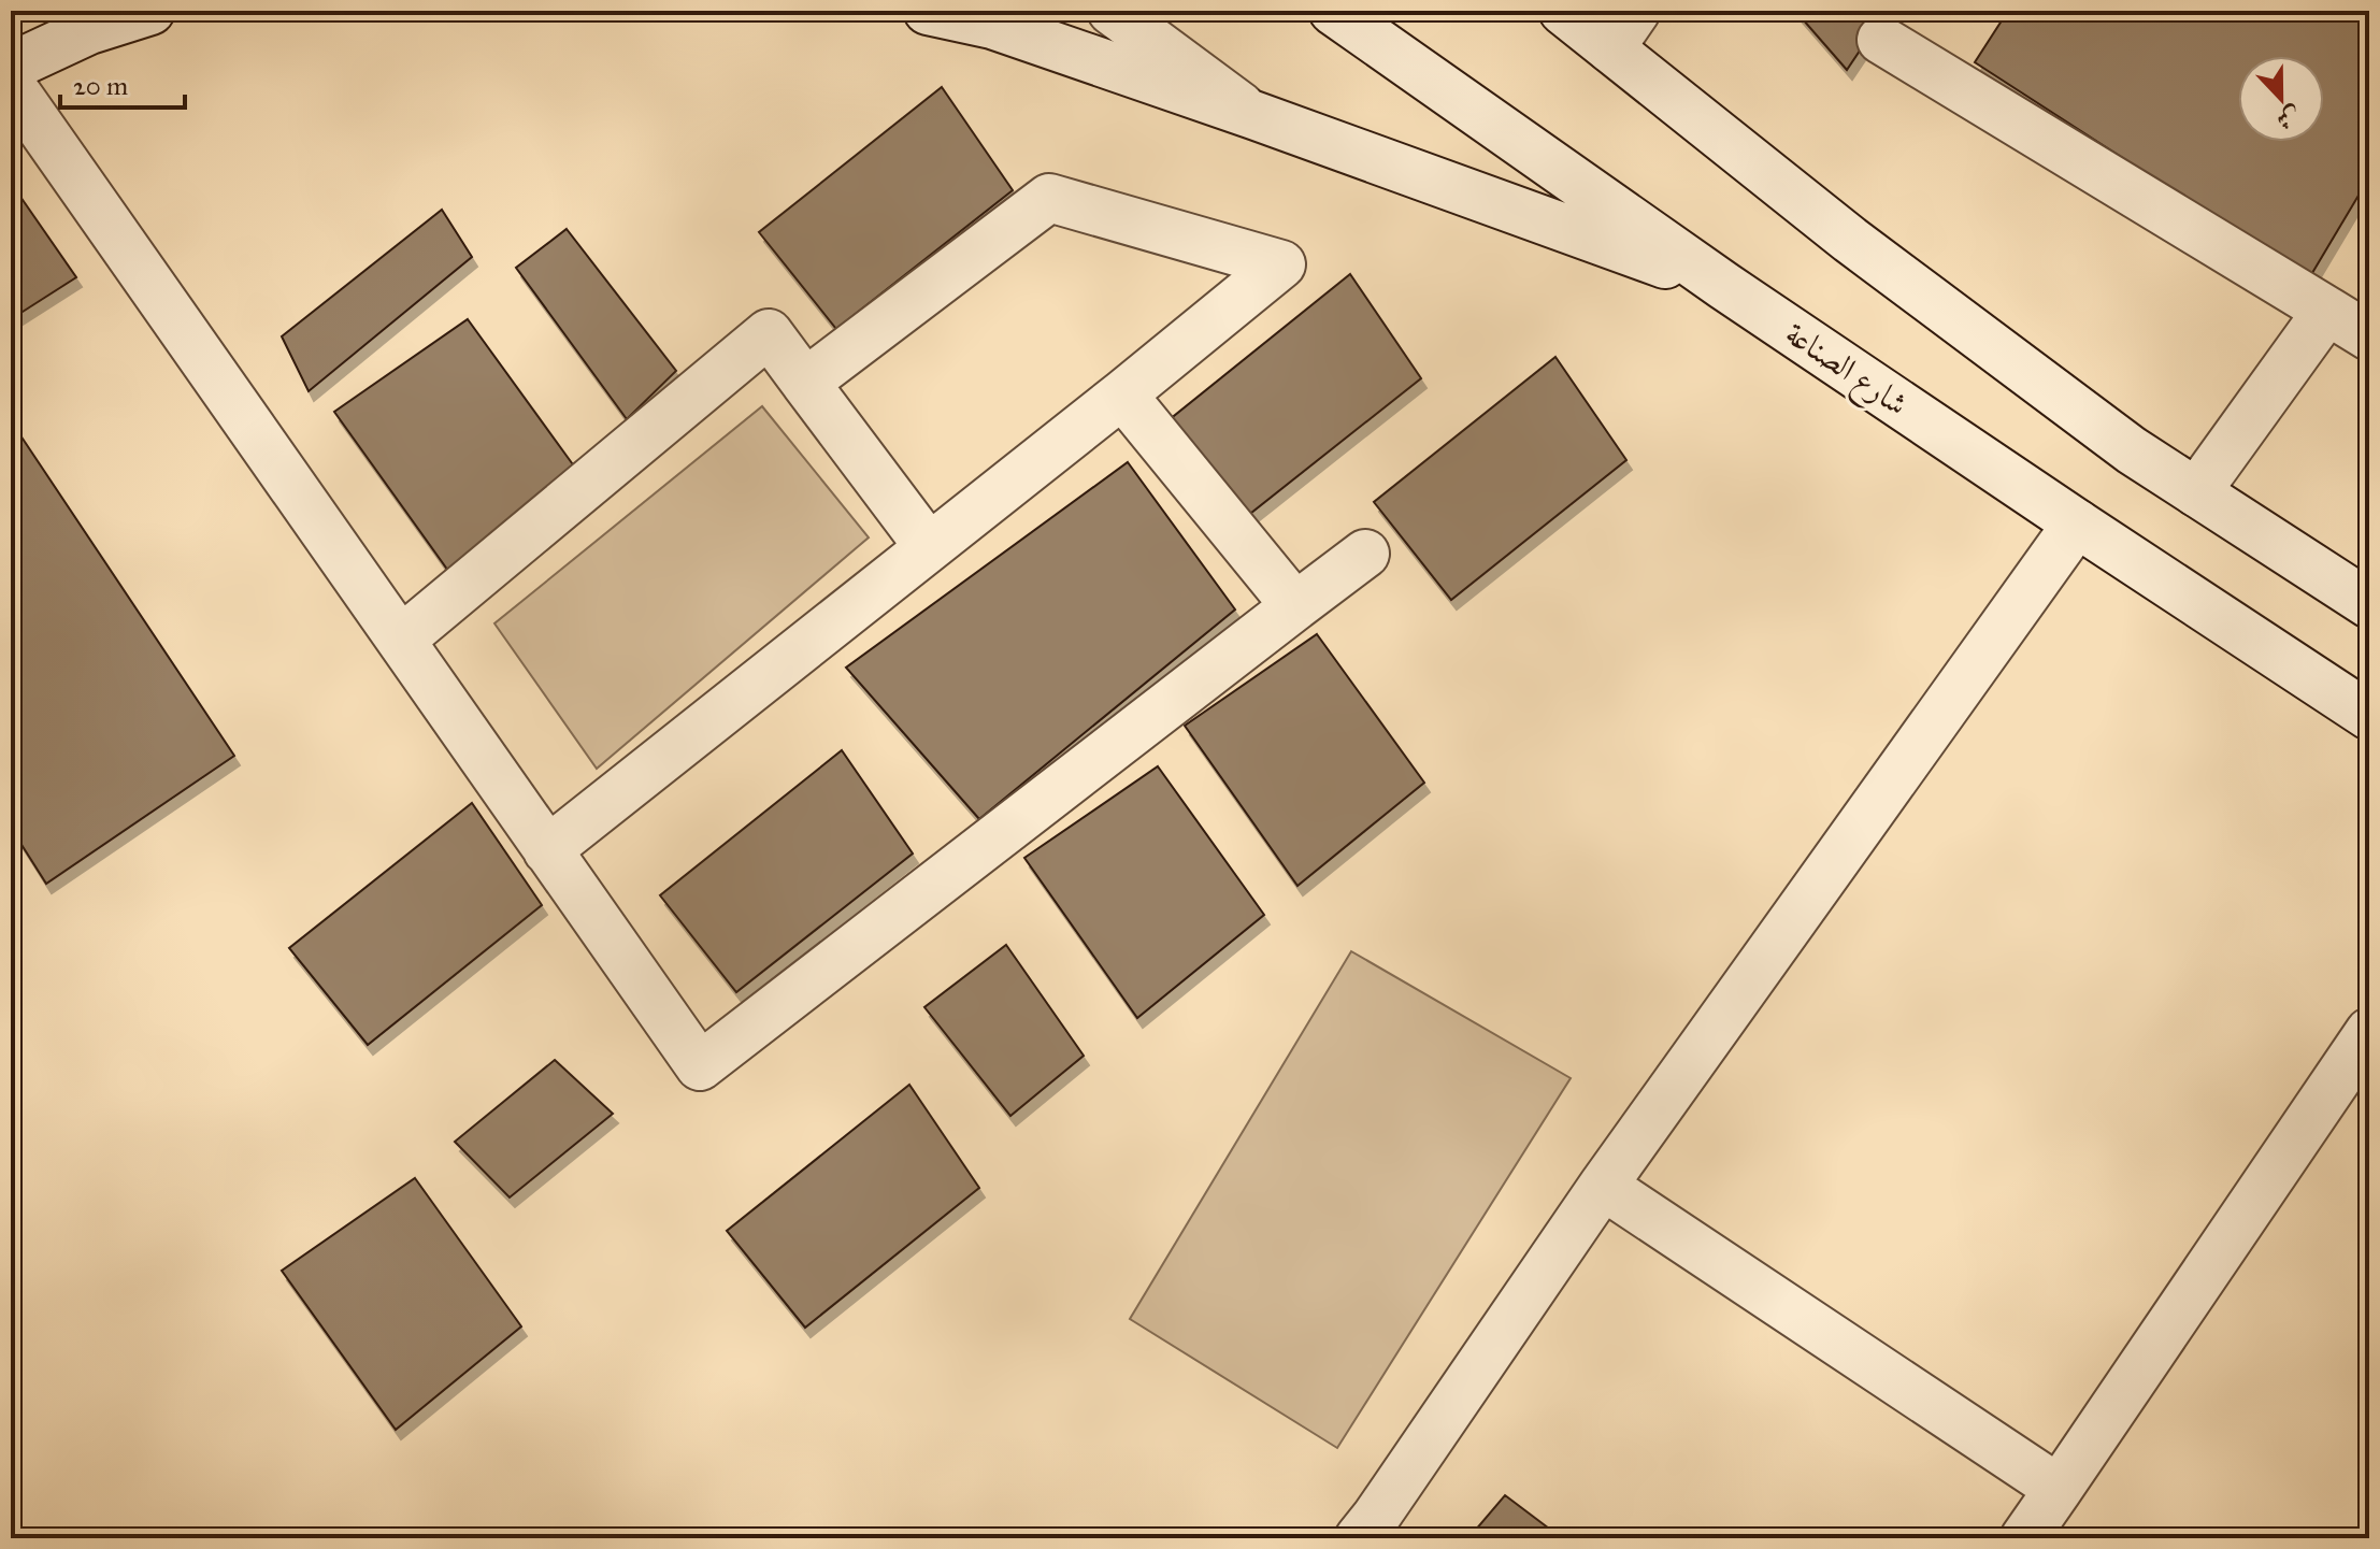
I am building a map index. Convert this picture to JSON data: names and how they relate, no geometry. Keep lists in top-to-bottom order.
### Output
{
  "streets": {
    "street": ["شارع الصناعة"]
  },
  "scale_bar": "20 m",
  "north": "bottom"
}
